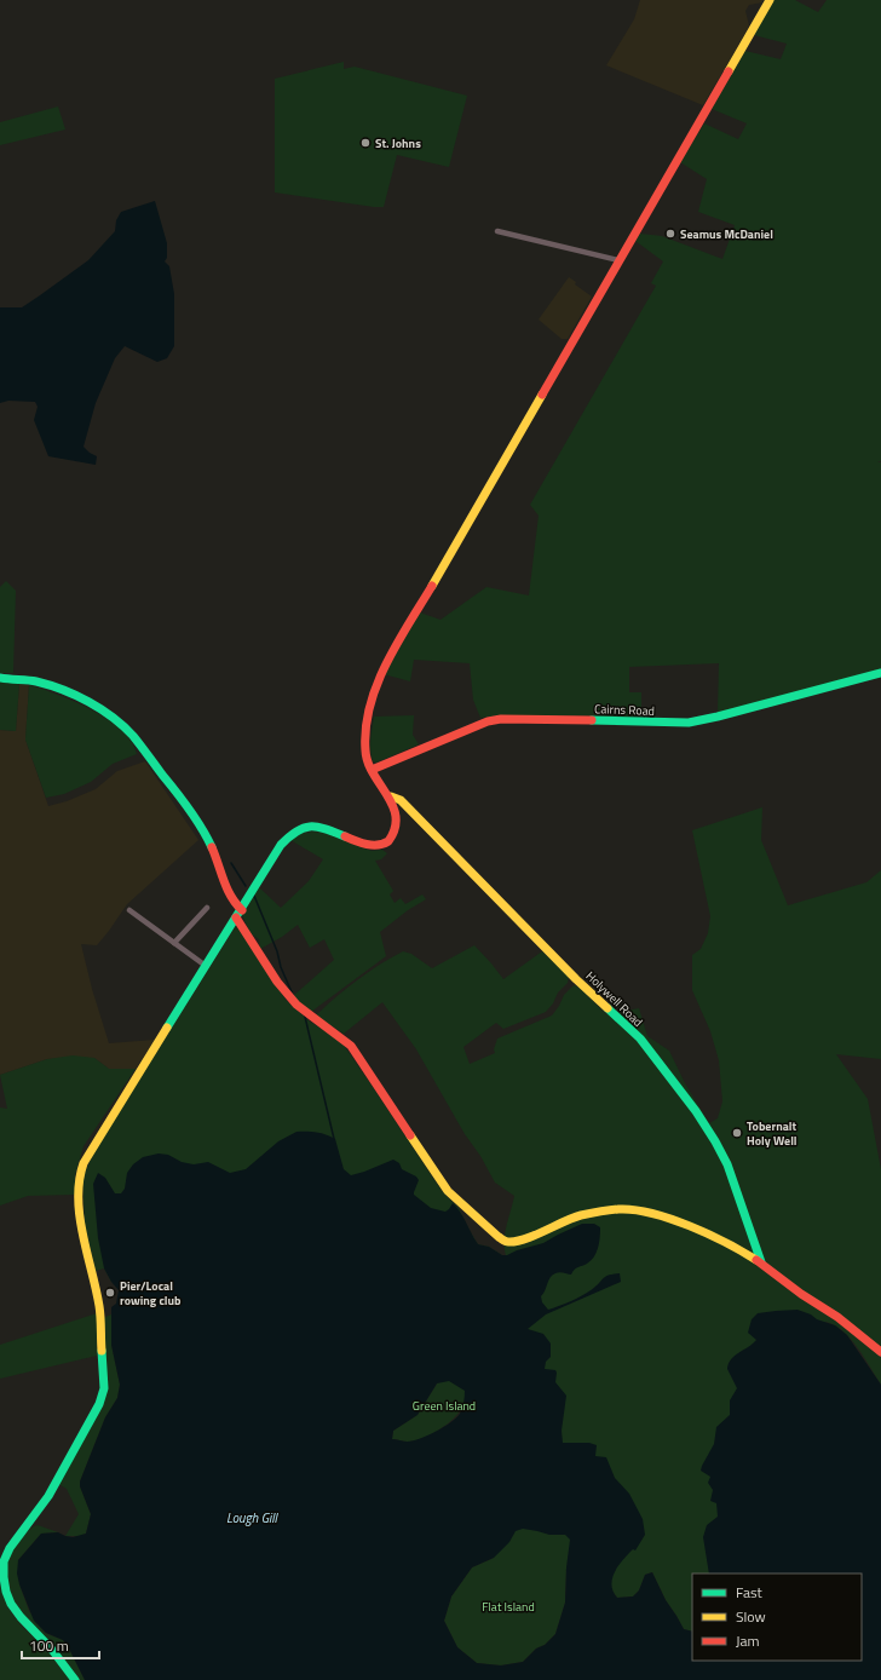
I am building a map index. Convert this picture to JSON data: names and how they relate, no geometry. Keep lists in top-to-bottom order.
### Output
{
  "streets": {
    "street": ["Cairns Road", "Holywell Road"]
  },
  "water": ["Lough Gill"],
  "parks": ["Green Island", "Flat Island"],
  "places": [
    "St. Johns",
    "Seamus McDaniel",
    "Tobernalt Holy Well",
    "Pier/Local rowing club"
  ],
  "legend": ["Fast", "Slow", "Jam"],
  "scale_bar": "100 m"
}
